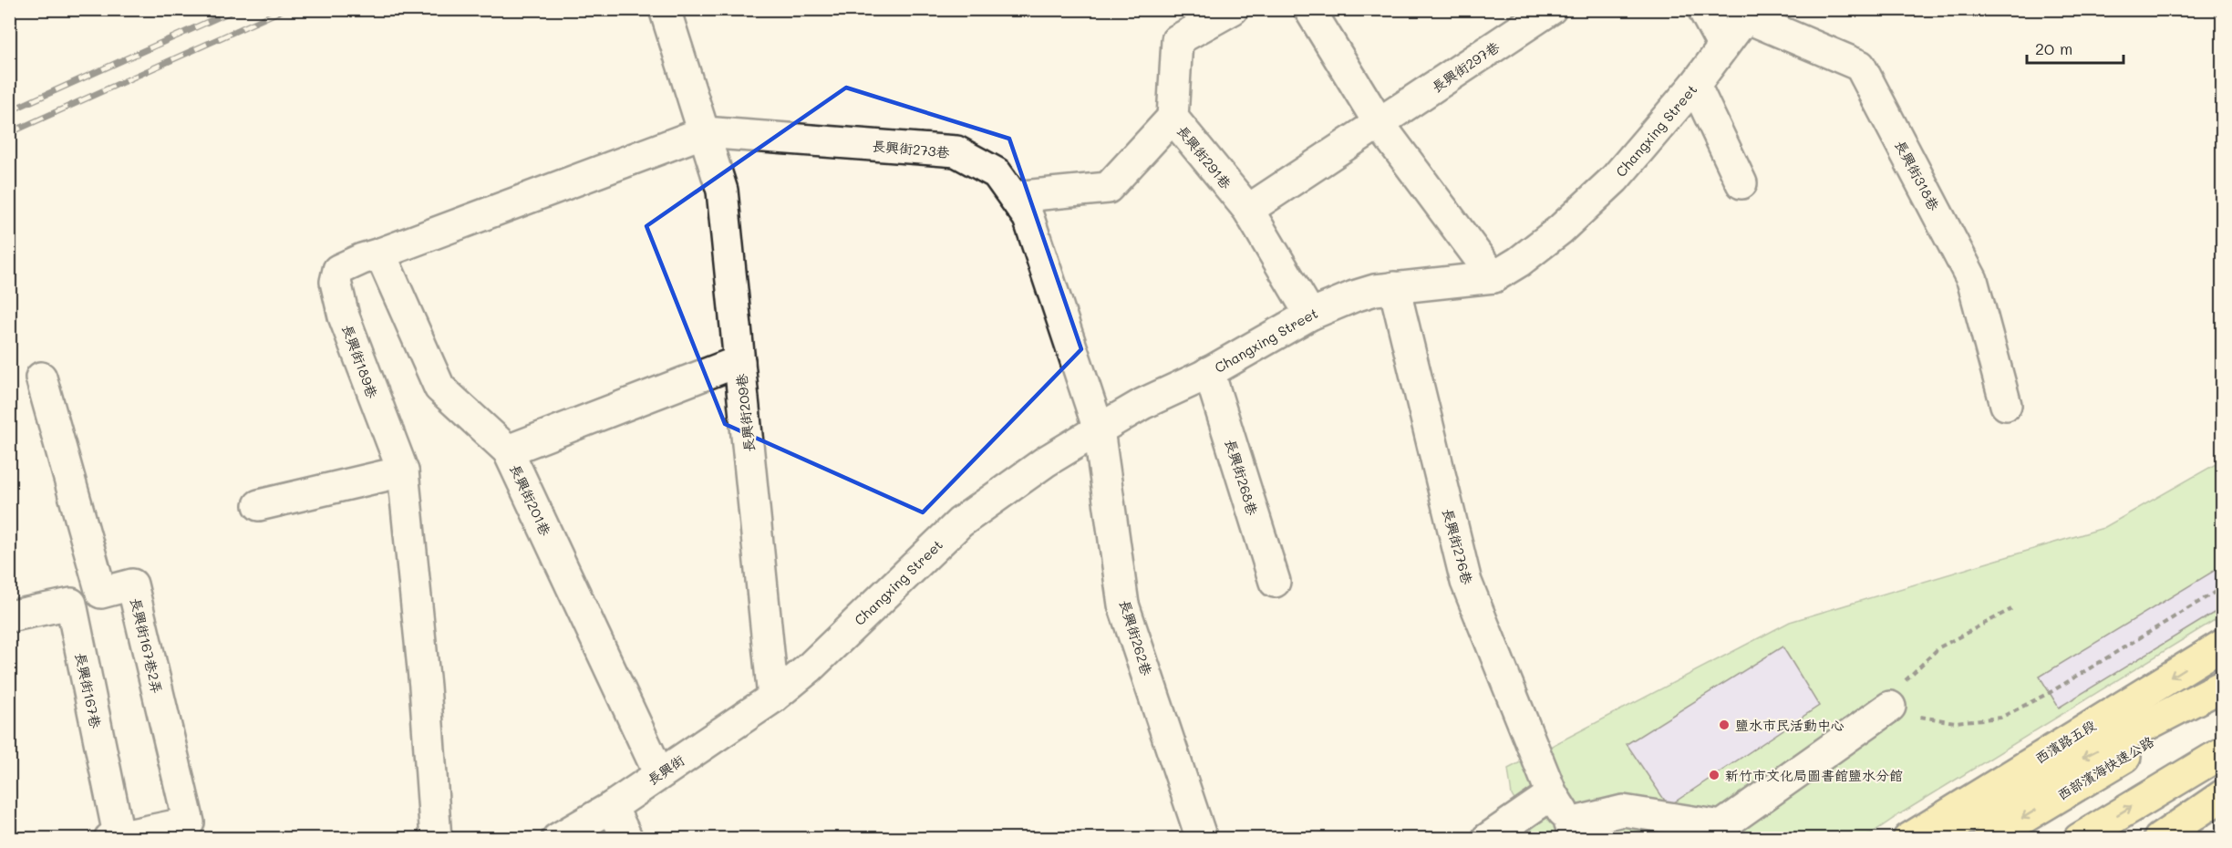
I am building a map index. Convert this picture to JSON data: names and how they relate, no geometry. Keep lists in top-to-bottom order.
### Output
{
  "streets": {
    "main road": ["西濱路五段", "西部濱海快速公路"],
    "street": [
      "長興街297巷",
      "Changxing Street",
      "長興街273巷",
      "長興街291巷",
      "長興街318巷",
      "長興街189巷",
      "長興街209巷",
      "長興街268巷",
      "長興街201巷",
      "長興街276巷",
      "長興街262巷",
      "長興街167巷2弄",
      "長興街167巷",
      "長興街"
    ]
  },
  "crossings": [
    ["長興街297巷", "長興街291巷"],
    ["Changxing Street", "長興街273巷"],
    ["Changxing Street", "長興街291巷"],
    ["Changxing Street", "長興街318巷"],
    ["Changxing Street", "長興街209巷"],
    ["Changxing Street", "長興街268巷"],
    ["Changxing Street", "長興街276巷"],
    ["Changxing Street", "長興街262巷"],
    ["Changxing Street", "長興街"],
    ["長興街273巷", "長興街189巷"],
    ["長興街273巷", "長興街209巷"],
    ["長興街273巷", "長興街262巷"],
    ["長興街189巷", "長興街209巷"],
    ["長興街209巷", "長興街201巷"],
    ["長興街209巷", "長興街"],
    ["長興街201巷", "長興街"],
    ["長興街167巷2弄", "長興街167巷"]
  ],
  "places": ["鹽水市民活動中心", "新竹市文化局圖書館鹽水分館"],
  "scale_bar": "20 m"
}
